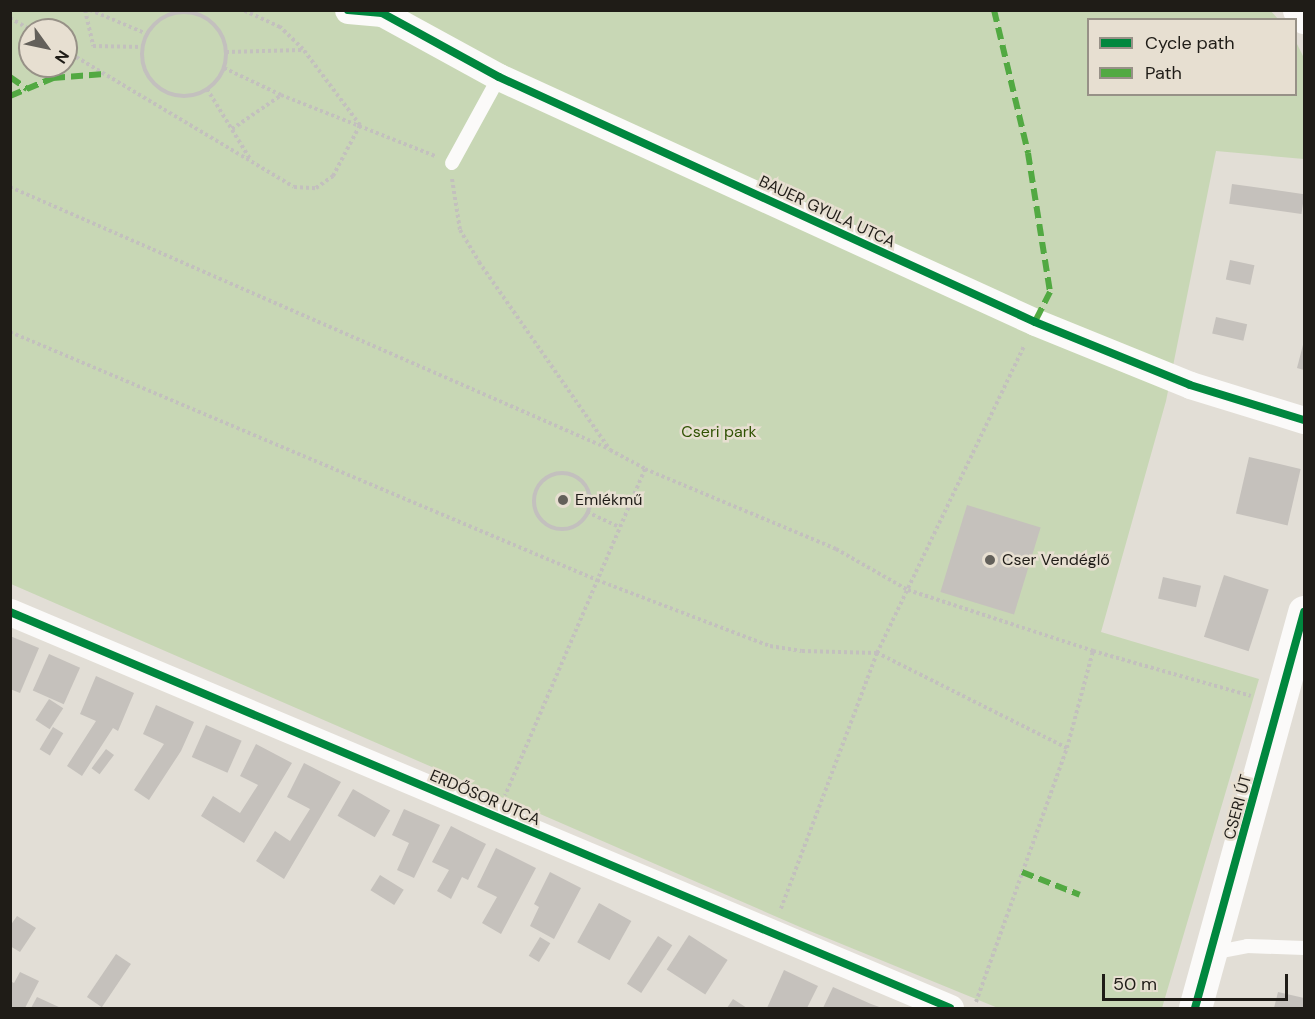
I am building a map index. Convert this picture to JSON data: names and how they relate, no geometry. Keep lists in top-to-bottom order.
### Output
{
  "streets": {
    "street": ["BAUER GYULA UTCA", "ERDŐSOR UTCA", "CSERI ÚT"]
  },
  "parks": ["Cseri park"],
  "places": ["Emlékmű", "Cser Vendéglő"],
  "legend": ["Cycle path", "Path"],
  "scale_bar": "50 m",
  "north": "bottom right"
}
